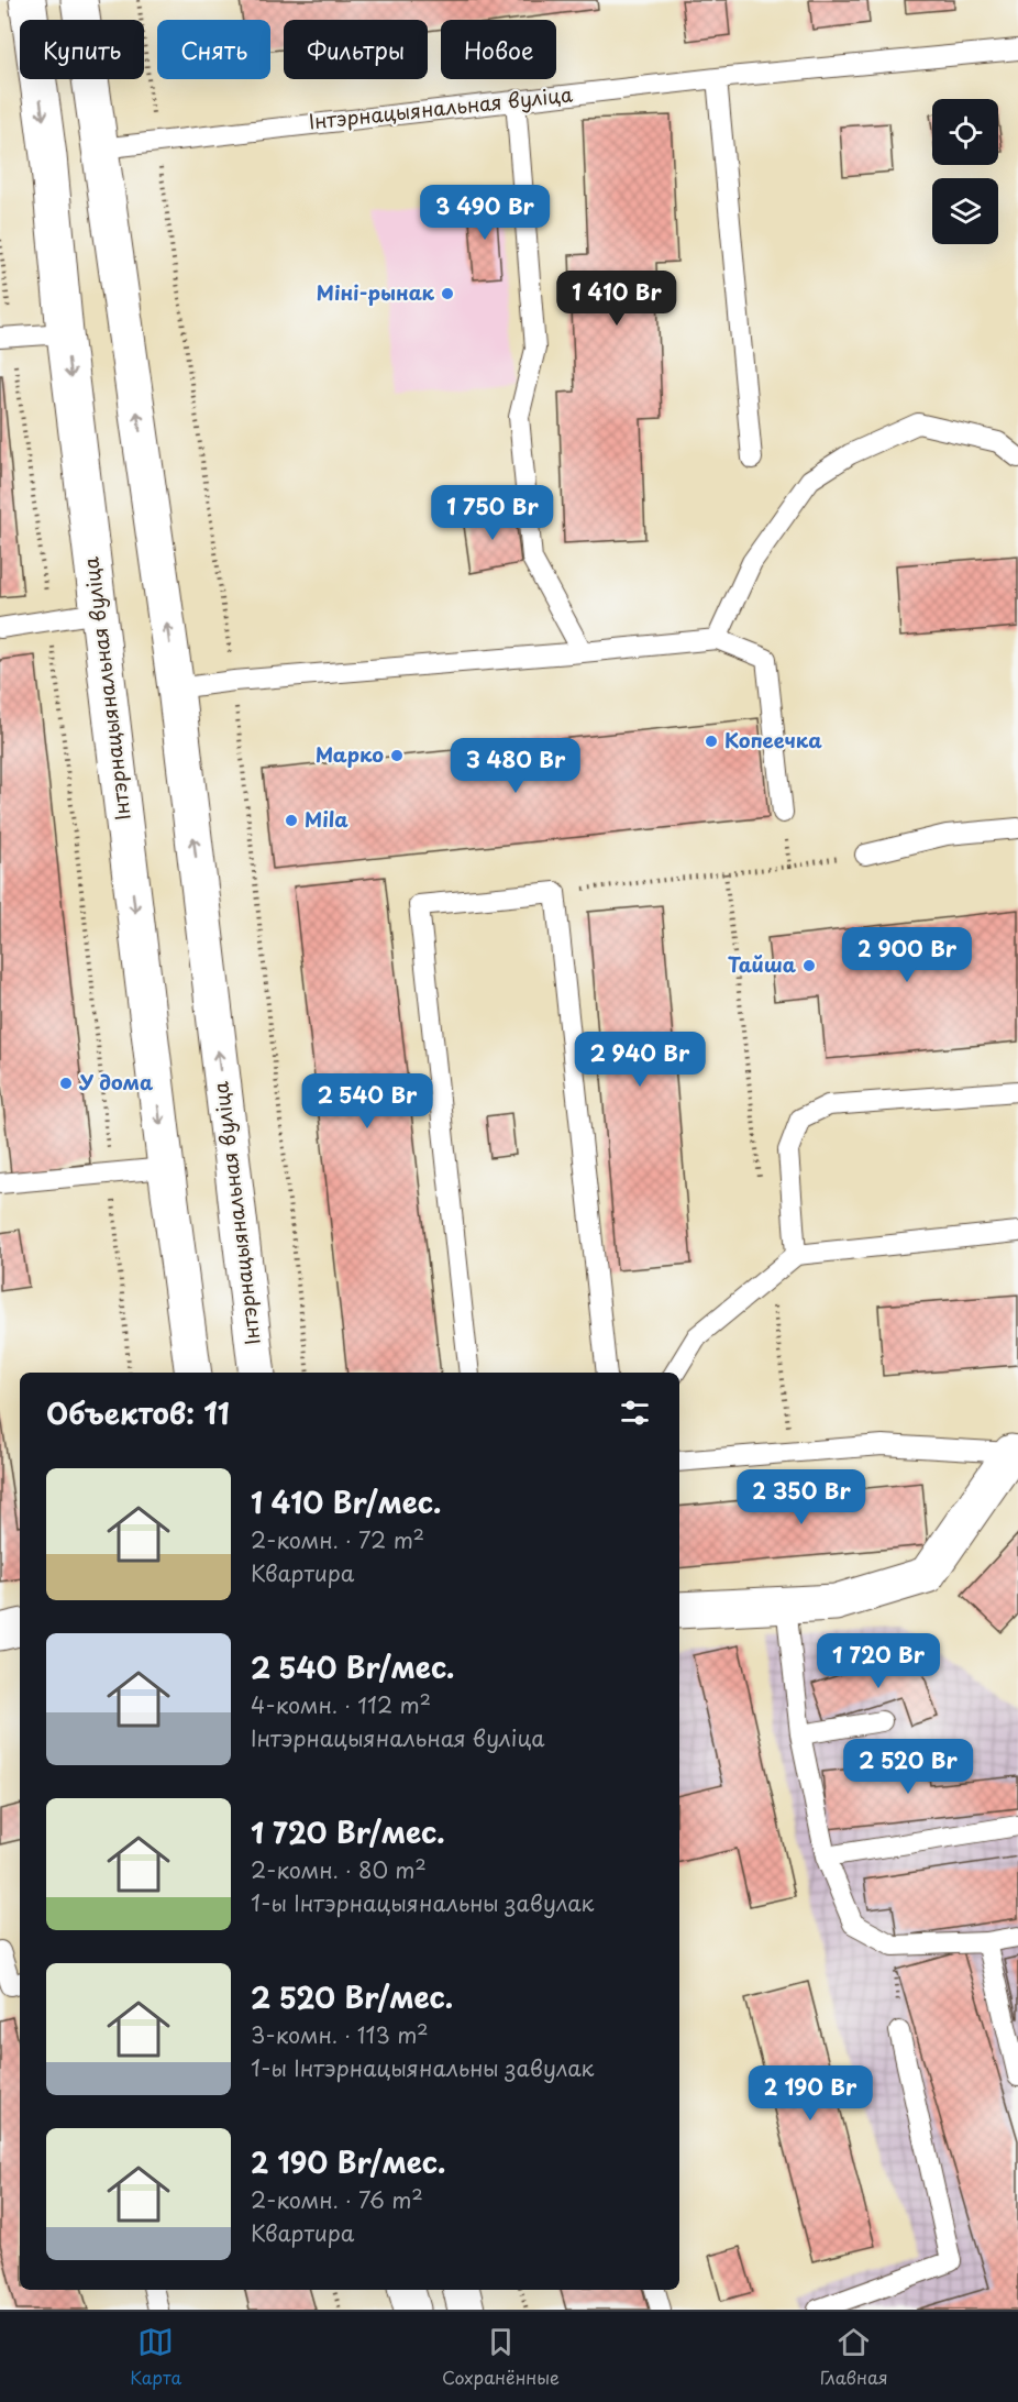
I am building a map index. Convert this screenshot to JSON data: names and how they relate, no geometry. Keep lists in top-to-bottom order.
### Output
{
  "streets": {
    "main road": ["Інтэрнацыянальная вуліца"]
  },
  "places": [
    "Міні-рынак",
    "Копеечка",
    "Марко",
    "Mila",
    "Тайша",
    "У дома"
  ],
  "page": {
    "chip": [
      "Купить",
      "Снять",
      "Фильтры",
      "Новое"
    ],
    "price": [
      "3 490 Br",
      "1 410 Br",
      "1 750 Br",
      "3 480 Br",
      "2 900 Br",
      "2 940 Br",
      "2 540 Br",
      "2 350 Br",
      "1 720 Br",
      "2 520 Br",
      "2 190 Br"
    ],
    "heading": "Объектов: 11",
    "list": [
      {
        "name": "1 410 Br/мес.",
        "note": "2-комн. · 72 m² · Квартира"
      },
      {
        "name": "2 540 Br/мес.",
        "note": "4-комн. · 112 m² · Інтэрнацыянальная вуліца"
      },
      {
        "name": "1 720 Br/мес.",
        "note": "2-комн. · 80 m² · 1-ы Інтэрнацыянальны завулак"
      },
      {
        "name": "2 520 Br/мес.",
        "note": "3-комн. · 113 m² · 1-ы Інтэрнацыянальны завулак"
      },
      {
        "name": "2 190 Br/мес.",
        "note": "2-комн. · 76 m² · Квартира"
      }
    ],
    "tabs": ["Карта", "Сохранённые", "Главная"]
  }
}
